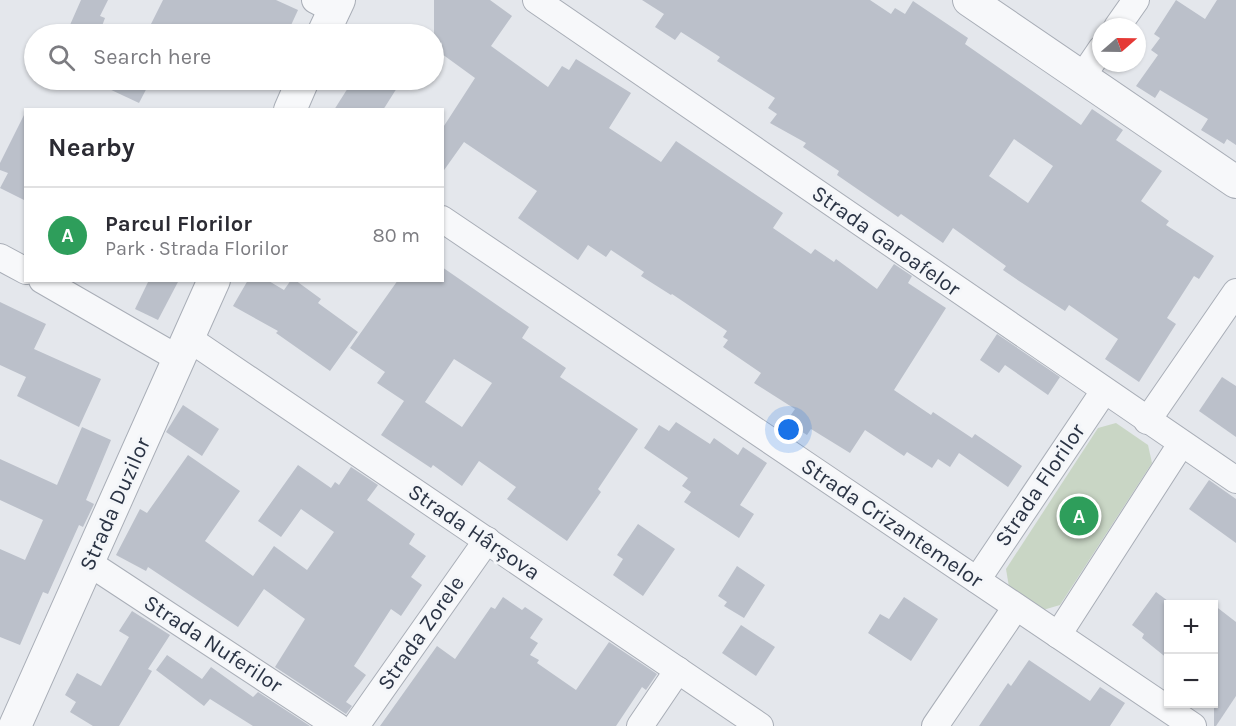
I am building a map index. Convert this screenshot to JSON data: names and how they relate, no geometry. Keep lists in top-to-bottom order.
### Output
{
  "streets": {
    "street": [
      "Strada Garoafelor",
      "Strada Florilor",
      "Strada Duzilor",
      "Strada Crizantemelor",
      "Strada Hârșova",
      "Strada Zorele",
      "Strada Nuferilor"
    ]
  },
  "crossings": [
    ["Strada Garoafelor", "Strada Florilor"],
    ["Strada Florilor", "Strada Crizantemelor"],
    ["Strada Duzilor", "Strada Hârșova"],
    ["Strada Duzilor", "Strada Nuferilor"],
    ["Strada Hârșova", "Strada Zorele"]
  ],
  "north": "right",
  "page": {
    "search": "Search here",
    "heading": "Nearby",
    "list": [
      {
        "mark": "A",
        "name": "Parcul Florilor",
        "note": "Park · Strada Florilor",
        "value": "80 m"
      }
    ],
    "pins": "A",
    "map_buttons": ["+", "−"]
  }
}
